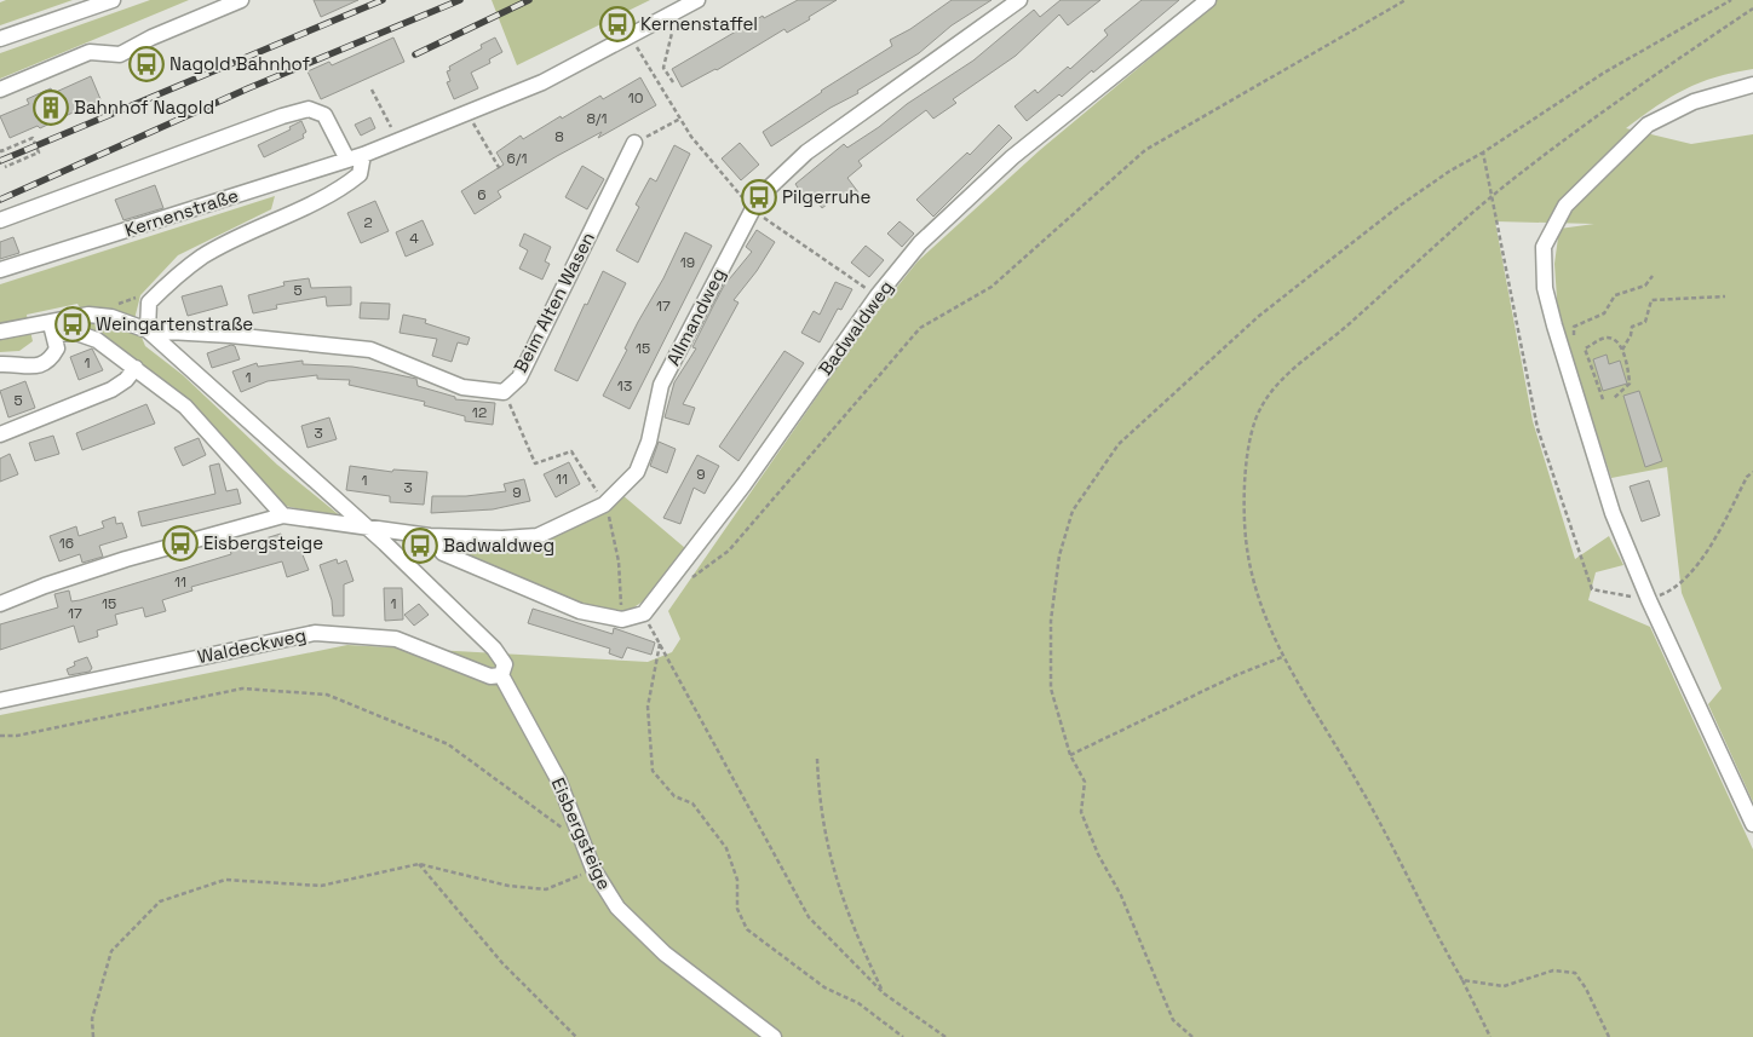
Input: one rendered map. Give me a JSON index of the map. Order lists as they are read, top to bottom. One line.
{"streets":{"street":["Kernenstraße","Beim Alten Wasen","Allmandweg","Badwaldweg","Waldeckweg","Eisbergsteige"]},"crossings":[["Beim Alten Wasen","Eisbergsteige"],["Allmandweg","Eisbergsteige"],["Waldeckweg","Eisbergsteige"]],"places":{"bus stop":["Kernenstaffel","Nagold Bahnhof","Pilgerruhe","Weingartenstraße","Eisbergsteige","Badwaldweg"],"building":["Bahnhof Nagold"]},"house_numbers":["10","8/1","8","6/1","6","2","4","19","5","17","15","1","1","13","5","12","3","9","11","1","3","9","16","11","15","1","17"]}
